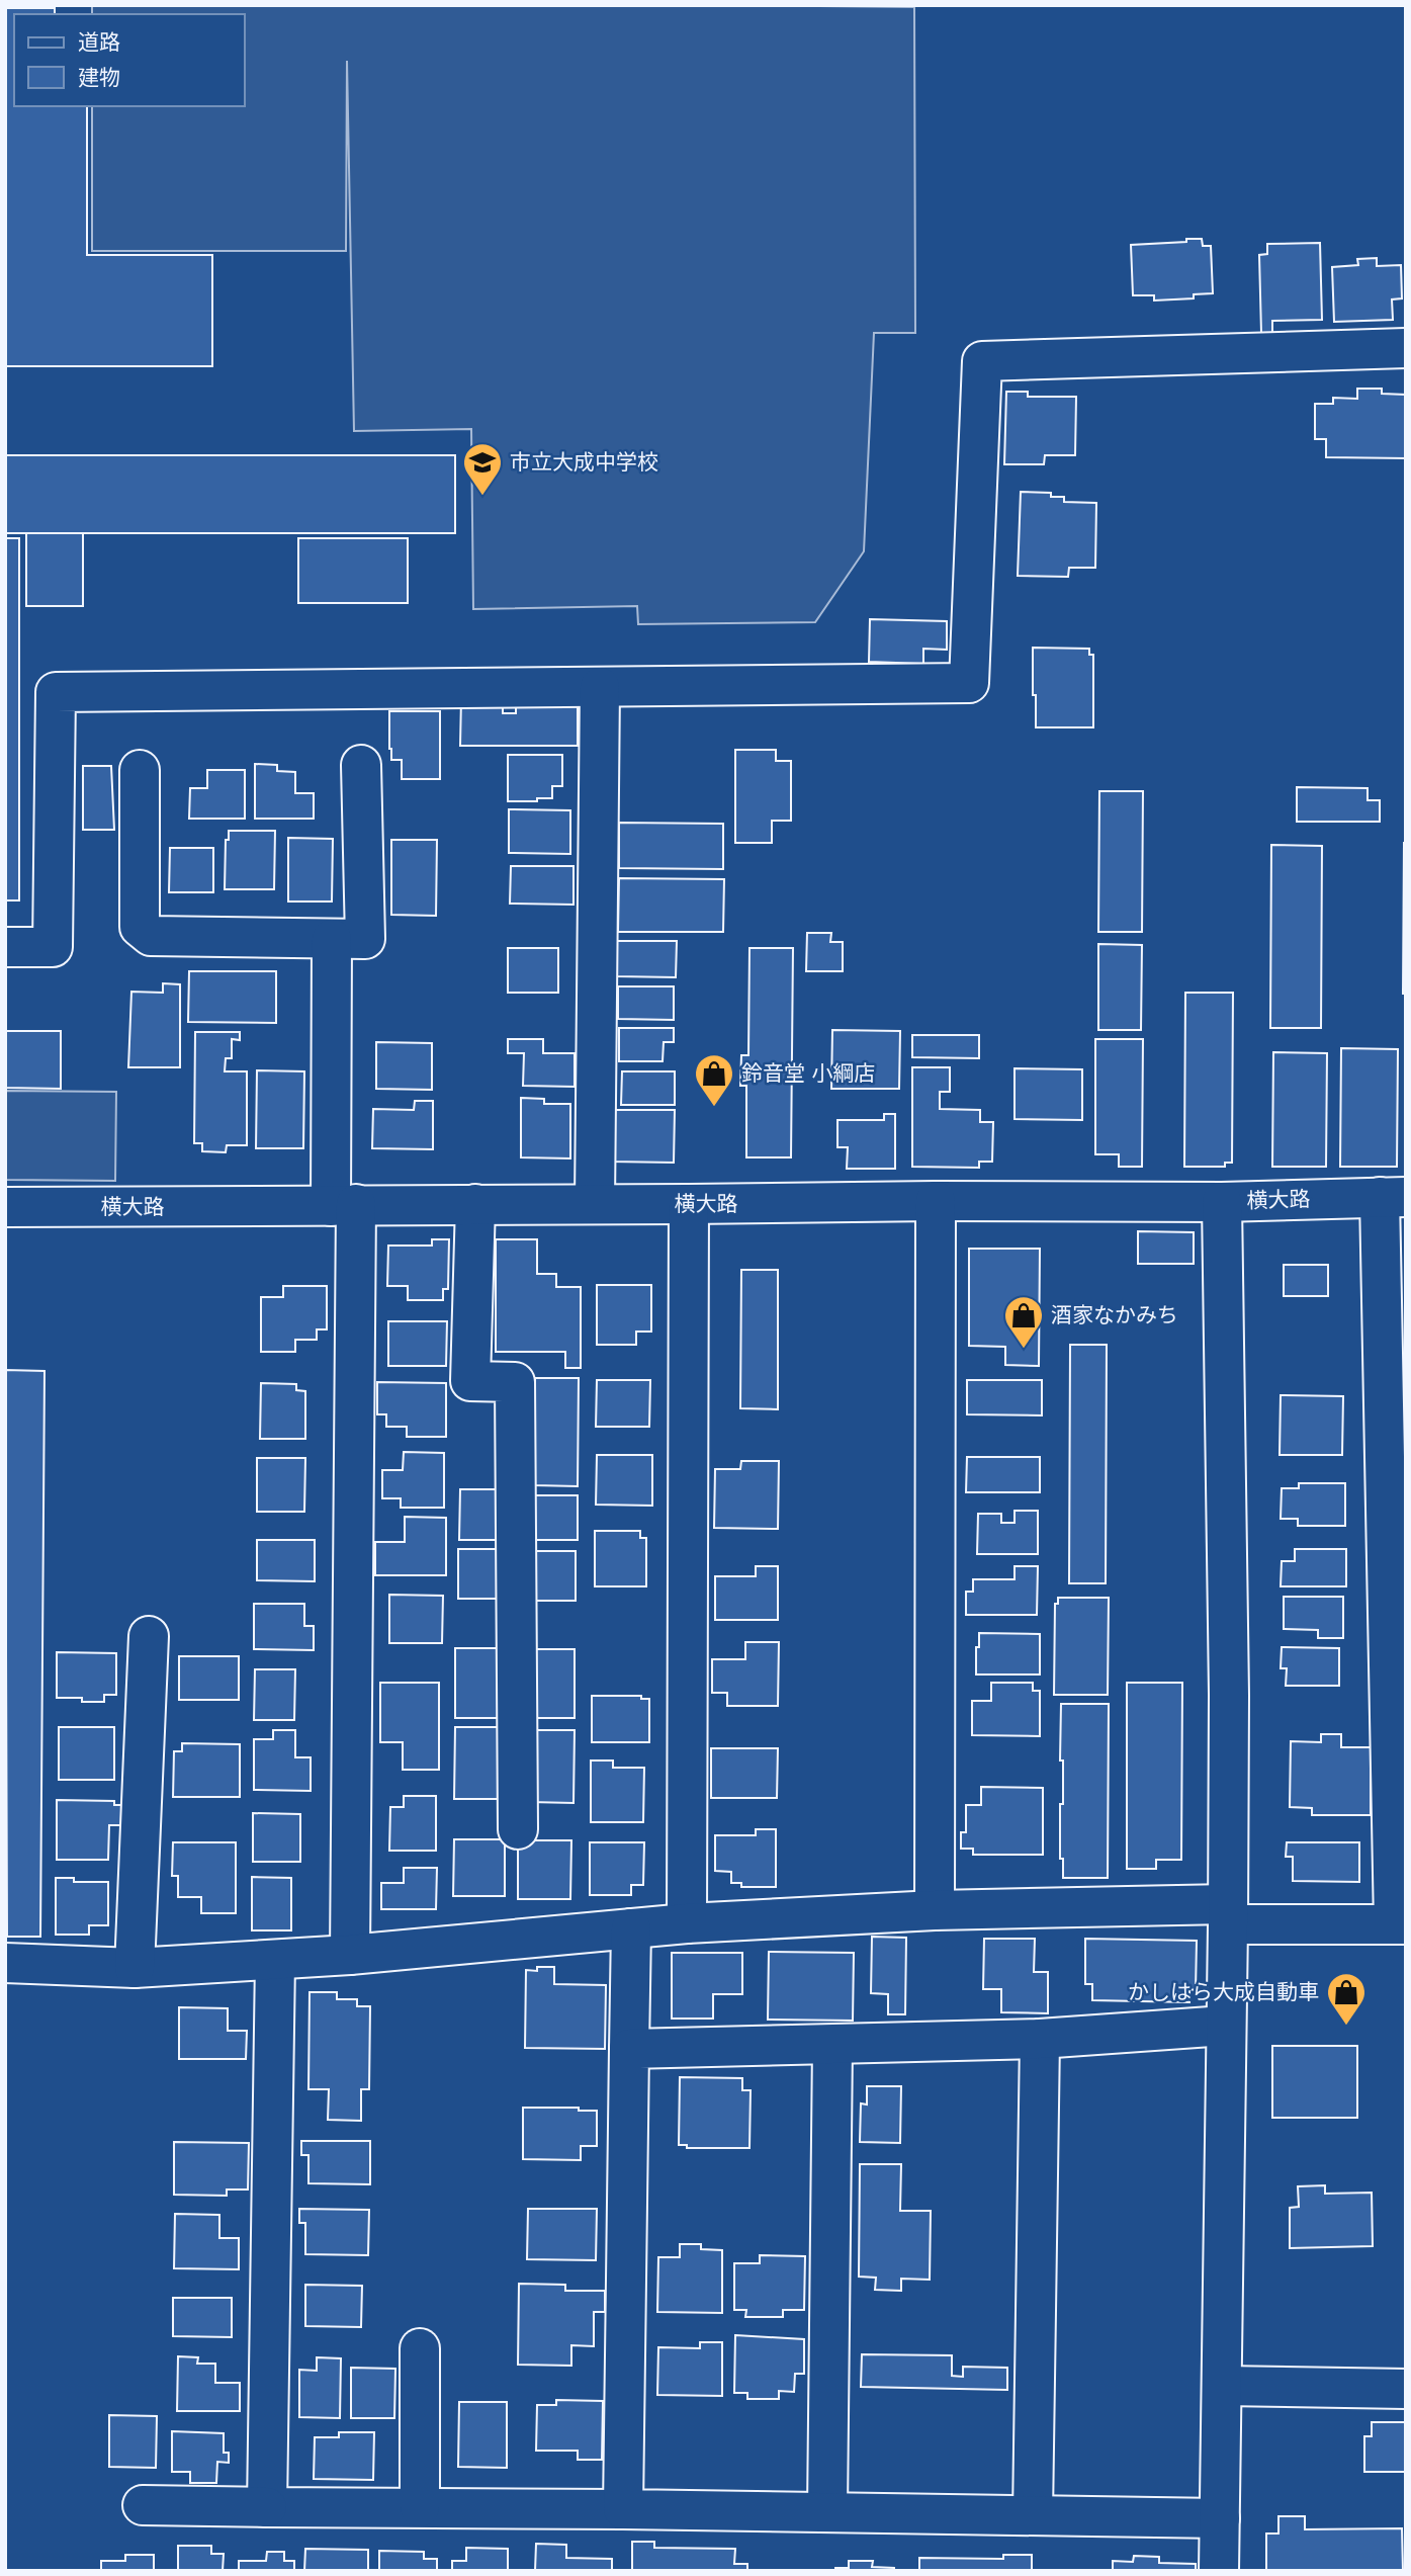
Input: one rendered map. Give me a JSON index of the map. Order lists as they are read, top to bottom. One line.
{"streets":{"street":["横大路"]},"places":{"school or university":["市立大成中学校"],"shop":["鈴音堂 小綱店","酒家なかみち","かしはら大成自動車"]},"legend":["道路","建物"]}
